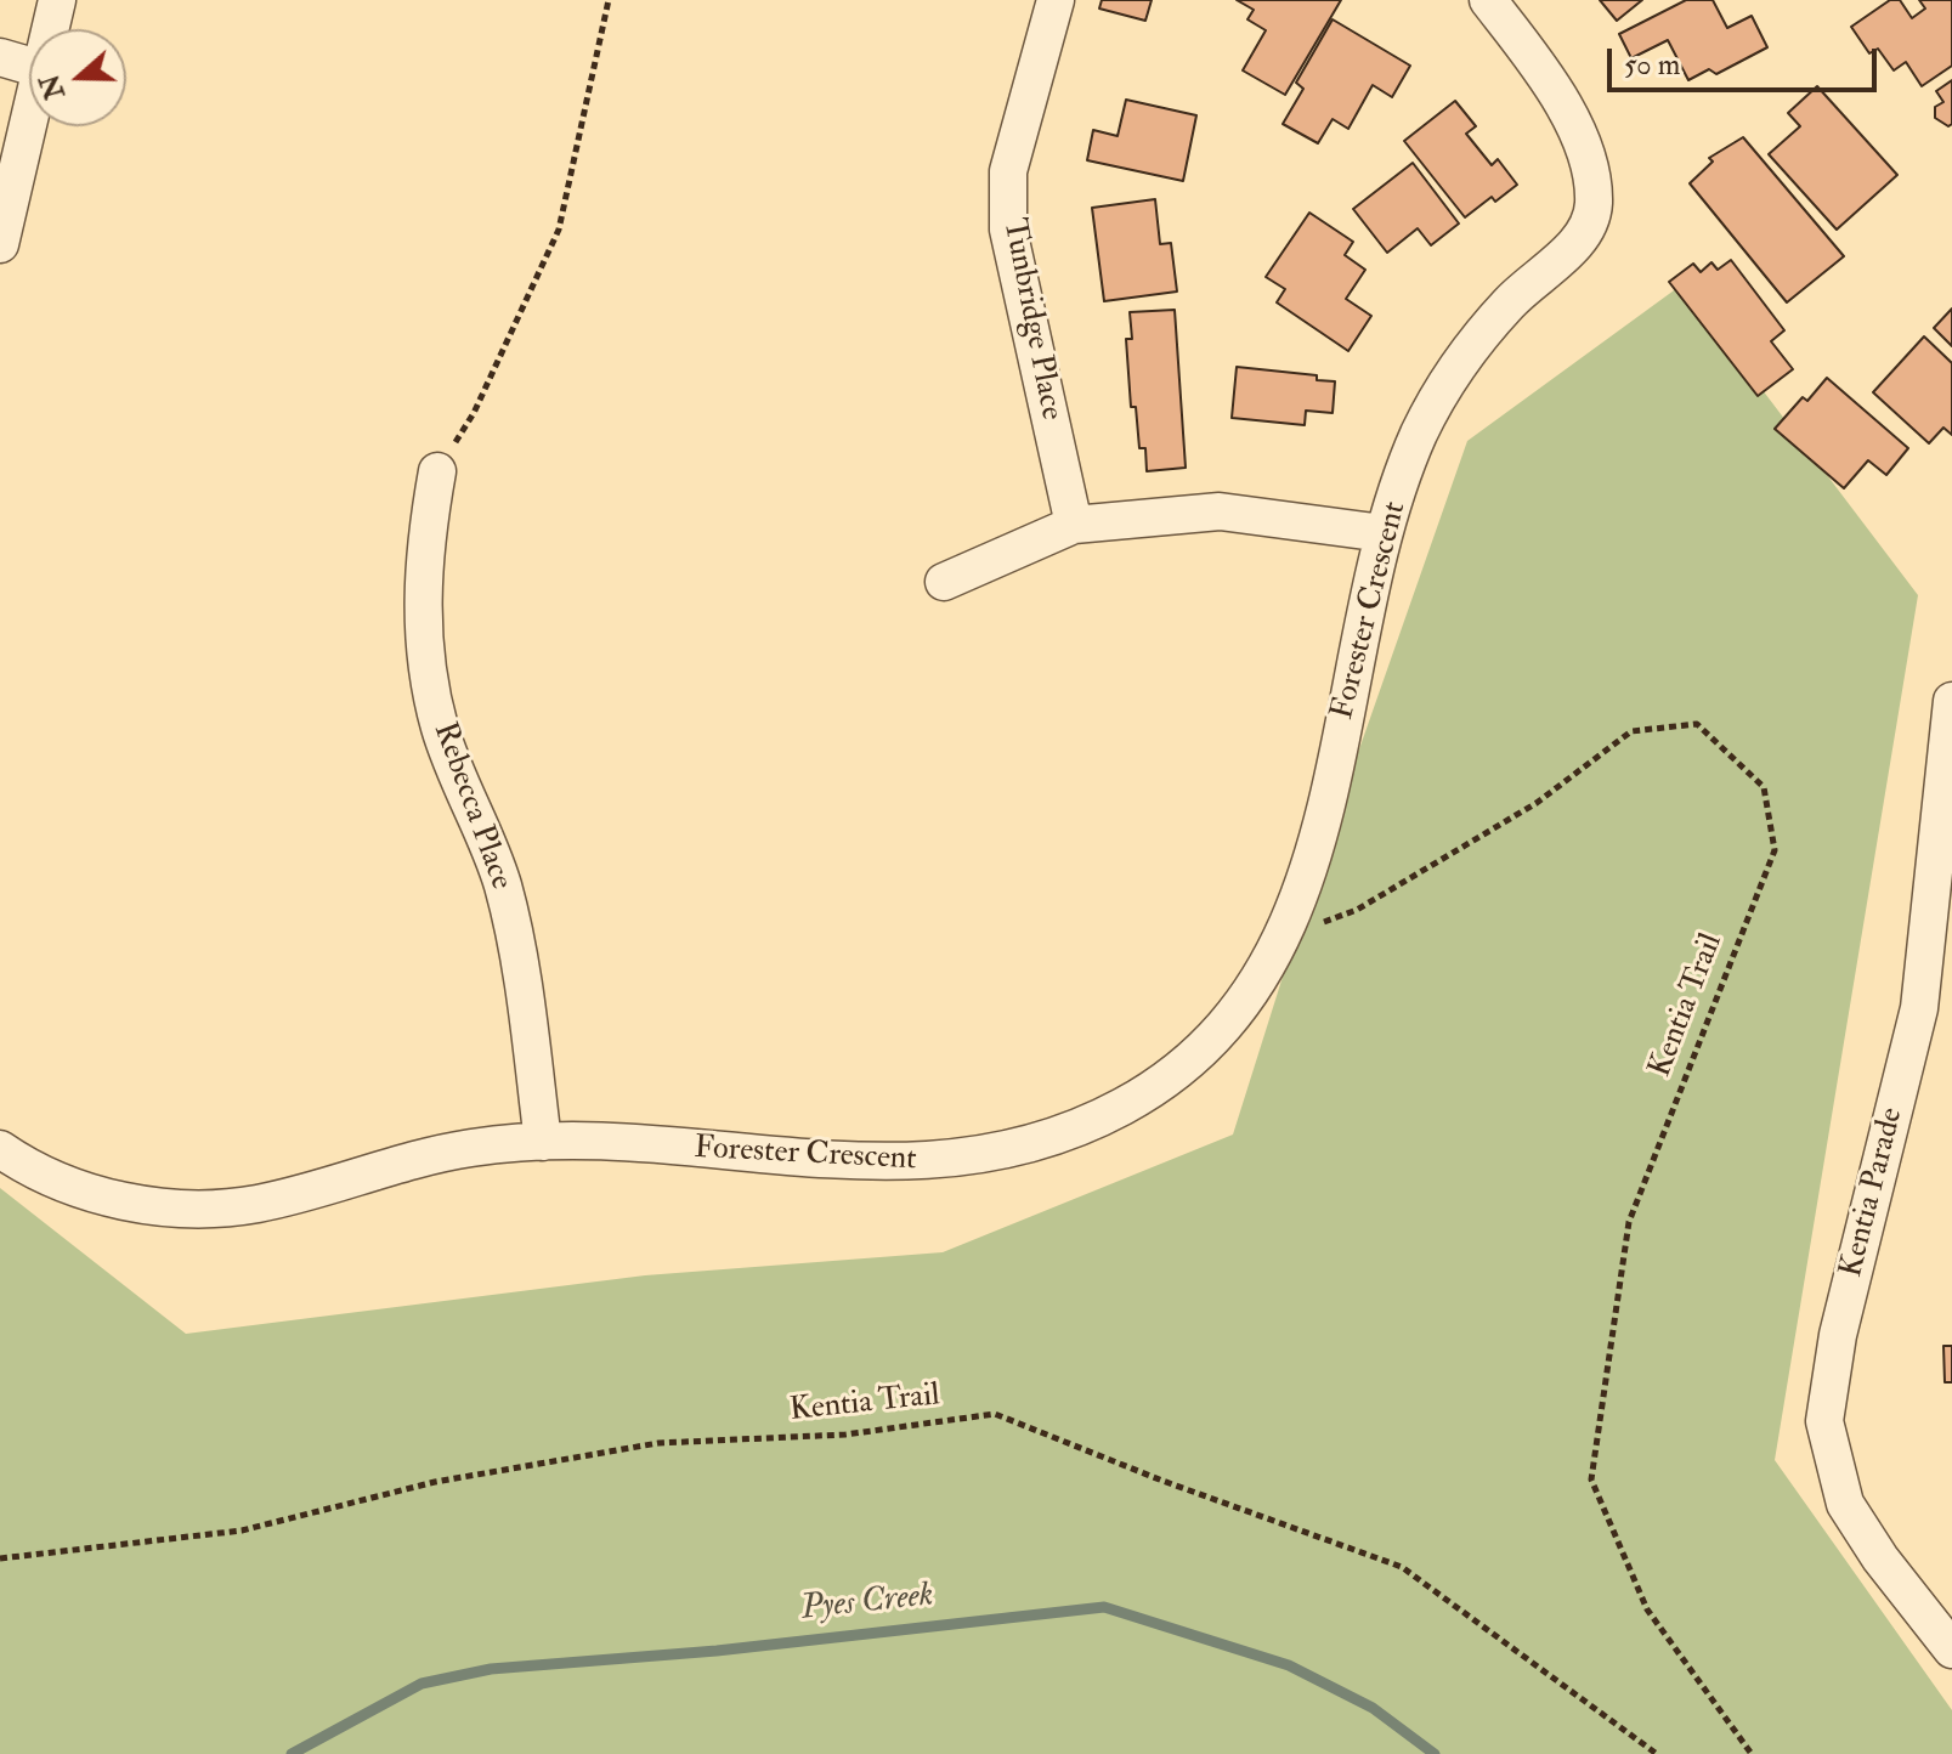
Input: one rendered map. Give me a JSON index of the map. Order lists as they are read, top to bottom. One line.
{"streets":{"street":["Tunbridge Place","Forester Crescent","Rebecca Place","Kentia Parade"],"path":["Kentia Trail"]},"crossings":[["Forester Crescent","Rebecca Place"],["Forester Crescent","Kentia Trail"]],"water":["Pyes Creek"],"scale_bar":"50 m","north":"left"}
